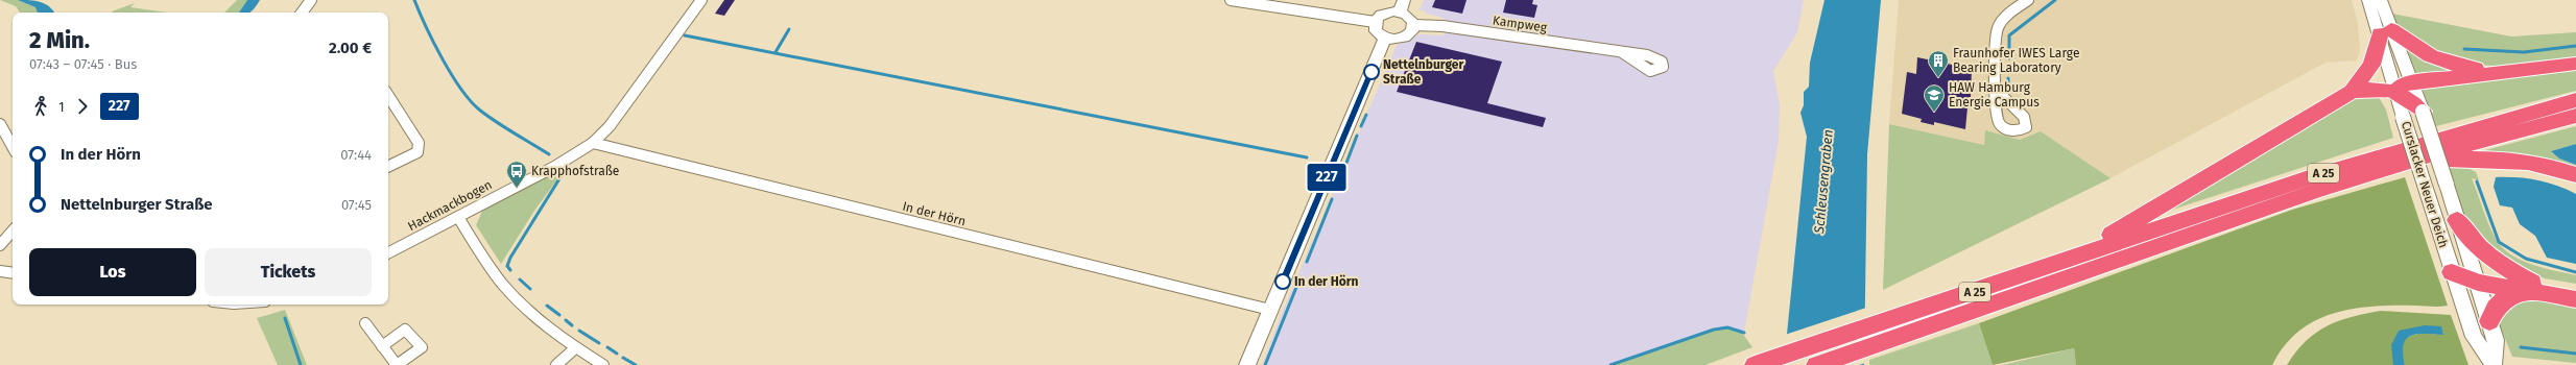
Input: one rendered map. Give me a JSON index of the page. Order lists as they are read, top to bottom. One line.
{"streets":{"highway":["A 25"],"street":["Kampweg","Curslacker Neuer Deich","Hackmackbogen","In der Hörn"]},"crossings":[["Hackmackbogen","In der Hörn"]],"water":["Schleusengraben"],"places":{"other":["Nettelnburger Straße","In der Hörn"],"building":["Fraunhofer IWES Large Bearing Laboratory"],"school or university":["HAW Hamburg Energie Campus"],"bus stop":["Krapphofstraße"]},"lines":["bus line 227"],"page":{"on_map":"227","heading":["2 Min.","07:43 – 07:45 · Bus","2.00 €"],"legs":["1","227"],"list":[{"name":"In der Hörn","value":"07:44"},{"name":"Nettelnburger Straße","value":"07:45"}],"buttons":["Los","Tickets"]}}
